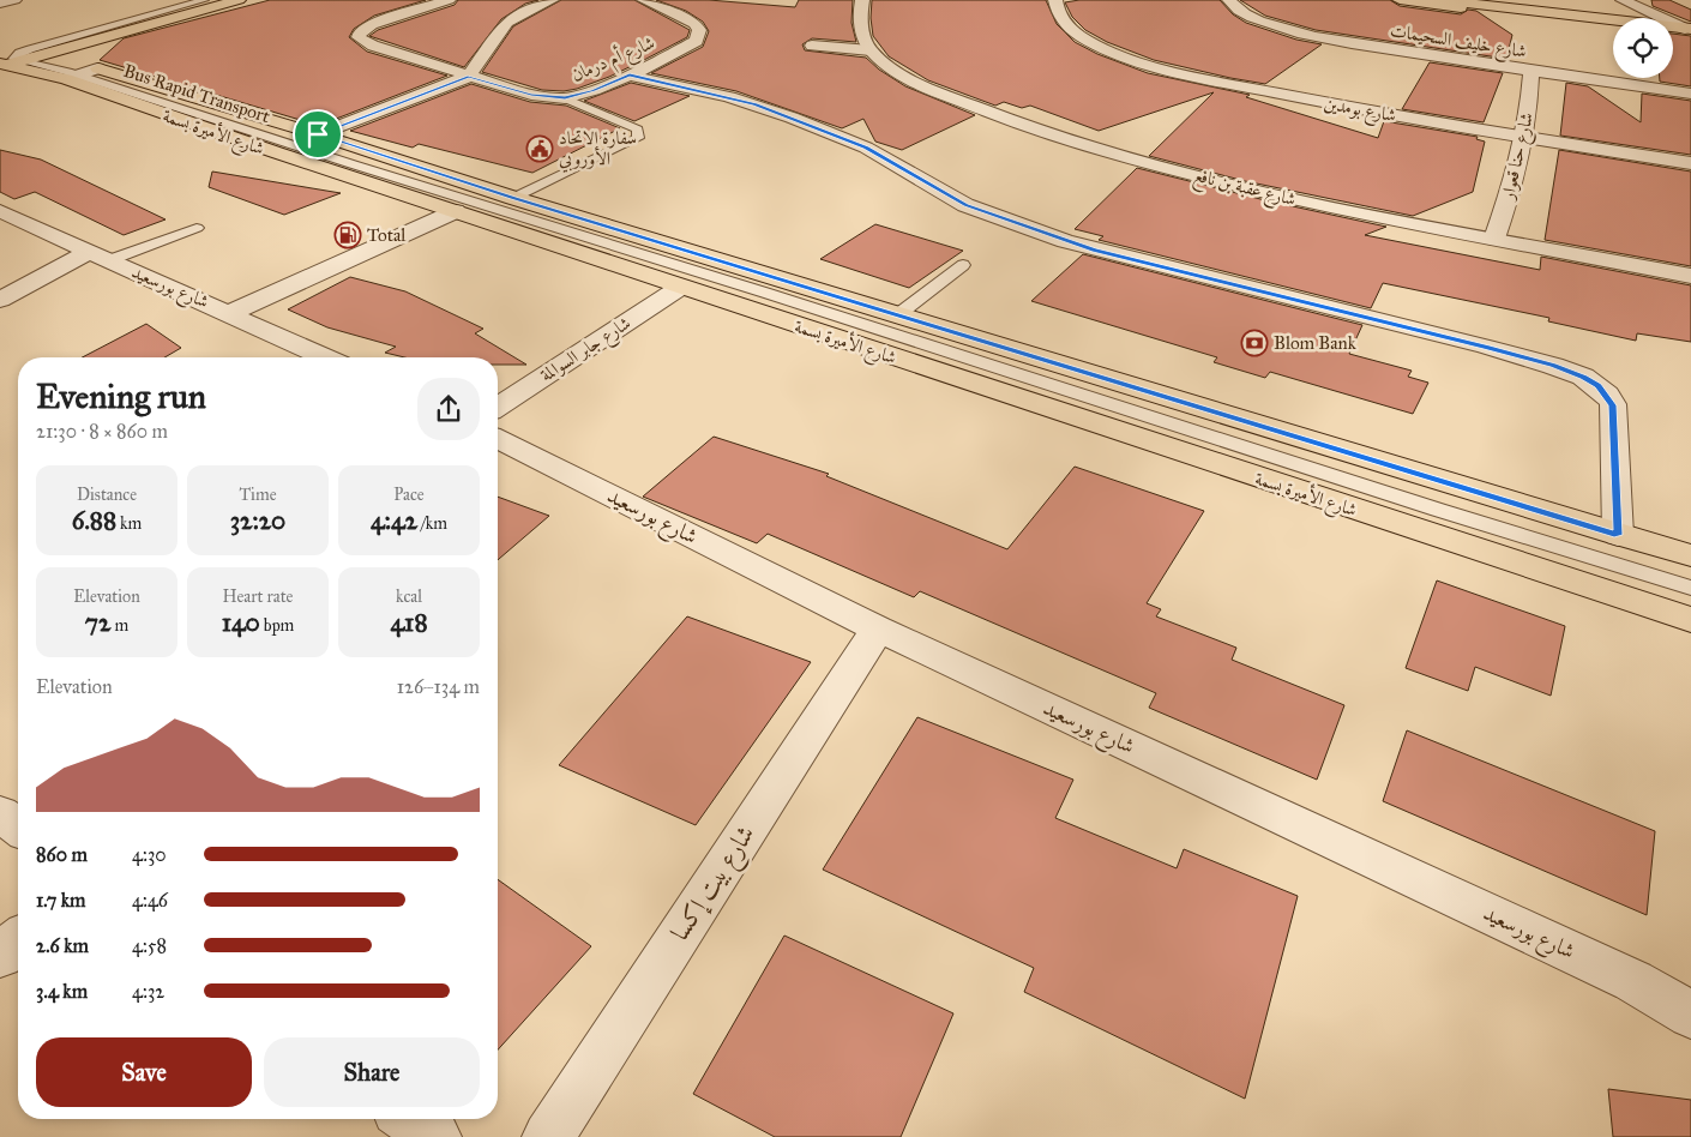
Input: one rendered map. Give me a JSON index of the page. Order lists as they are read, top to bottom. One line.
{"streets":{"main road":["شارع الأميرة بسمة"],"street":["شارع خليف السحيمات","شارع أم درمان","شارع بومدين","شارع حنا قعوار","شارع عقبة بن نافع","شارع بورسعيد","شارع جابر السوالمة","شارع بيت إكسا"],"lane":["Bus Rapid Transport"]},"crossings":[["شارع خليف السحيمات","شارع حنا قعوار"],["Bus Rapid Transport","شارع الأميرة بسمة"],["شارع بومدين","شارع حنا قعوار"],["شارع الأميرة بسمة","شارع جابر السوالمة"],["شارع حنا قعوار","شارع عقبة بن نافع"],["شارع بورسعيد","شارع بيت إكسا"]],"places":{"public building":["سفارة الاتحاد الأوروبي"],"fuel station":["Total"],"bank":["Blom Bank"]},"page":{"heading":["Evening run","21:30 · 8 × 860 m"],"stats":[["Distance","6.88 km"],["Time","32:20"],["Pace","4:42 /km"],["Elevation","72 m"],["Heart rate","140 bpm"],["kcal","418"]],"chart":["Elevation","126–134 m"],"list":[{"name":"860 m","note":"4:30"},{"name":"1.7 km","note":"4:46"},{"name":"2.6 km","note":"4:58"},{"name":"3.4 km","note":"4:32"}],"buttons":["Save","Share"]}}
